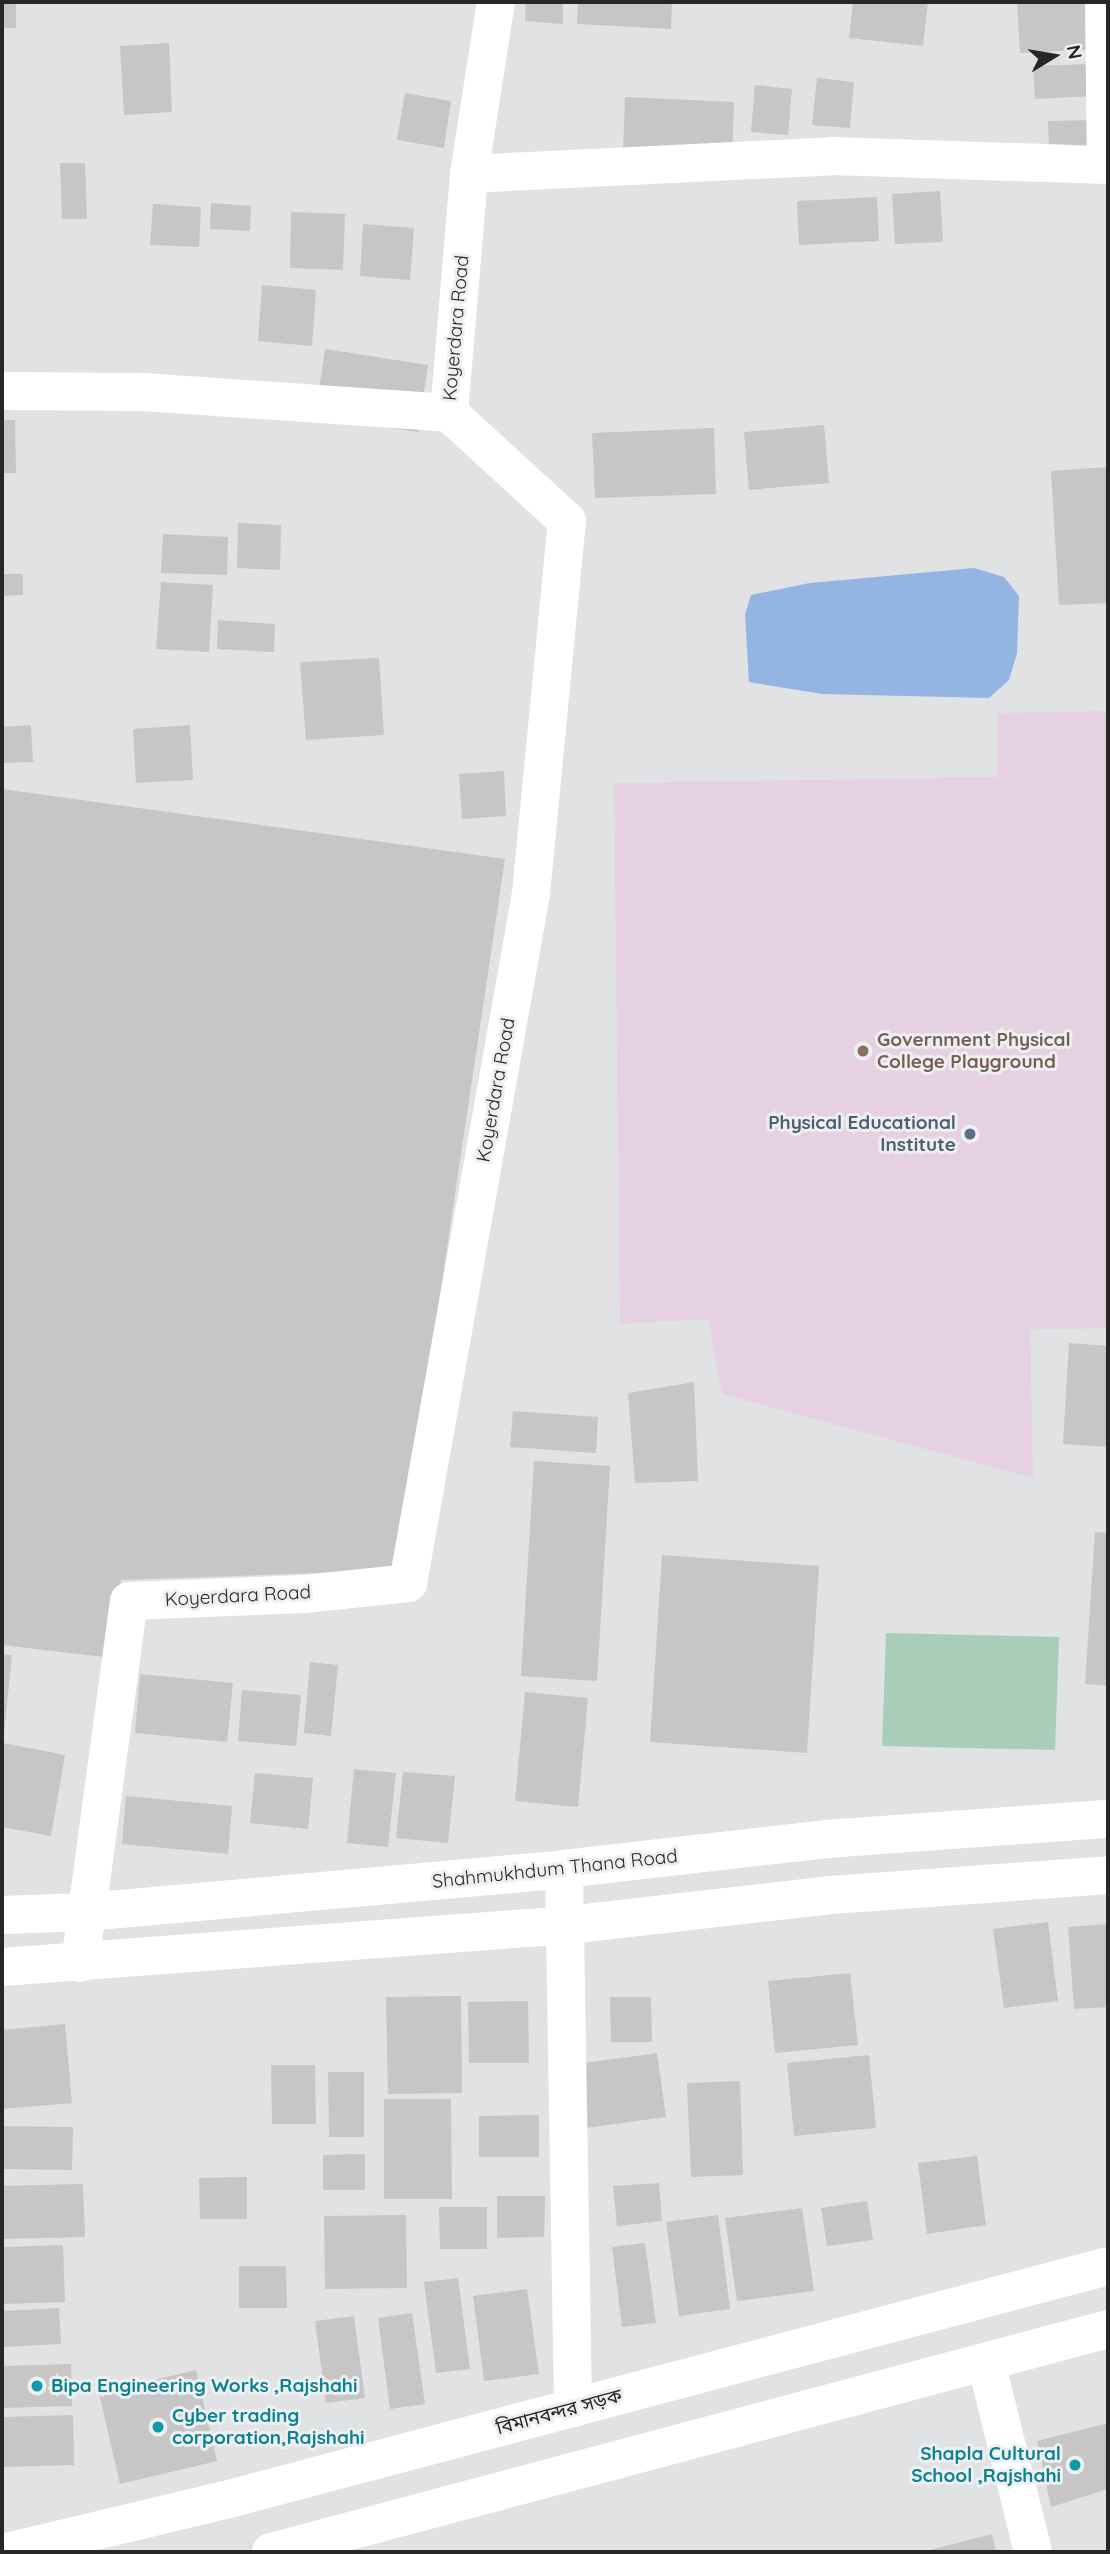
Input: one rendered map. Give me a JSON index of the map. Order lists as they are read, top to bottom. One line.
{"streets":{"street":["Koyerdara Road","Shahmukhdum Thana Road","বিমানবন্দর সড়ক"]},"crossings":[["Koyerdara Road","Shahmukhdum Thana Road"]],"places":["Government Physical College Playground","Physical Educational Institute","Bipa Engineering Works ,Rajshahi","Cyber trading corporation,Rajshahi","Shapla Cultural School ,Rajshahi"],"north":"right"}
